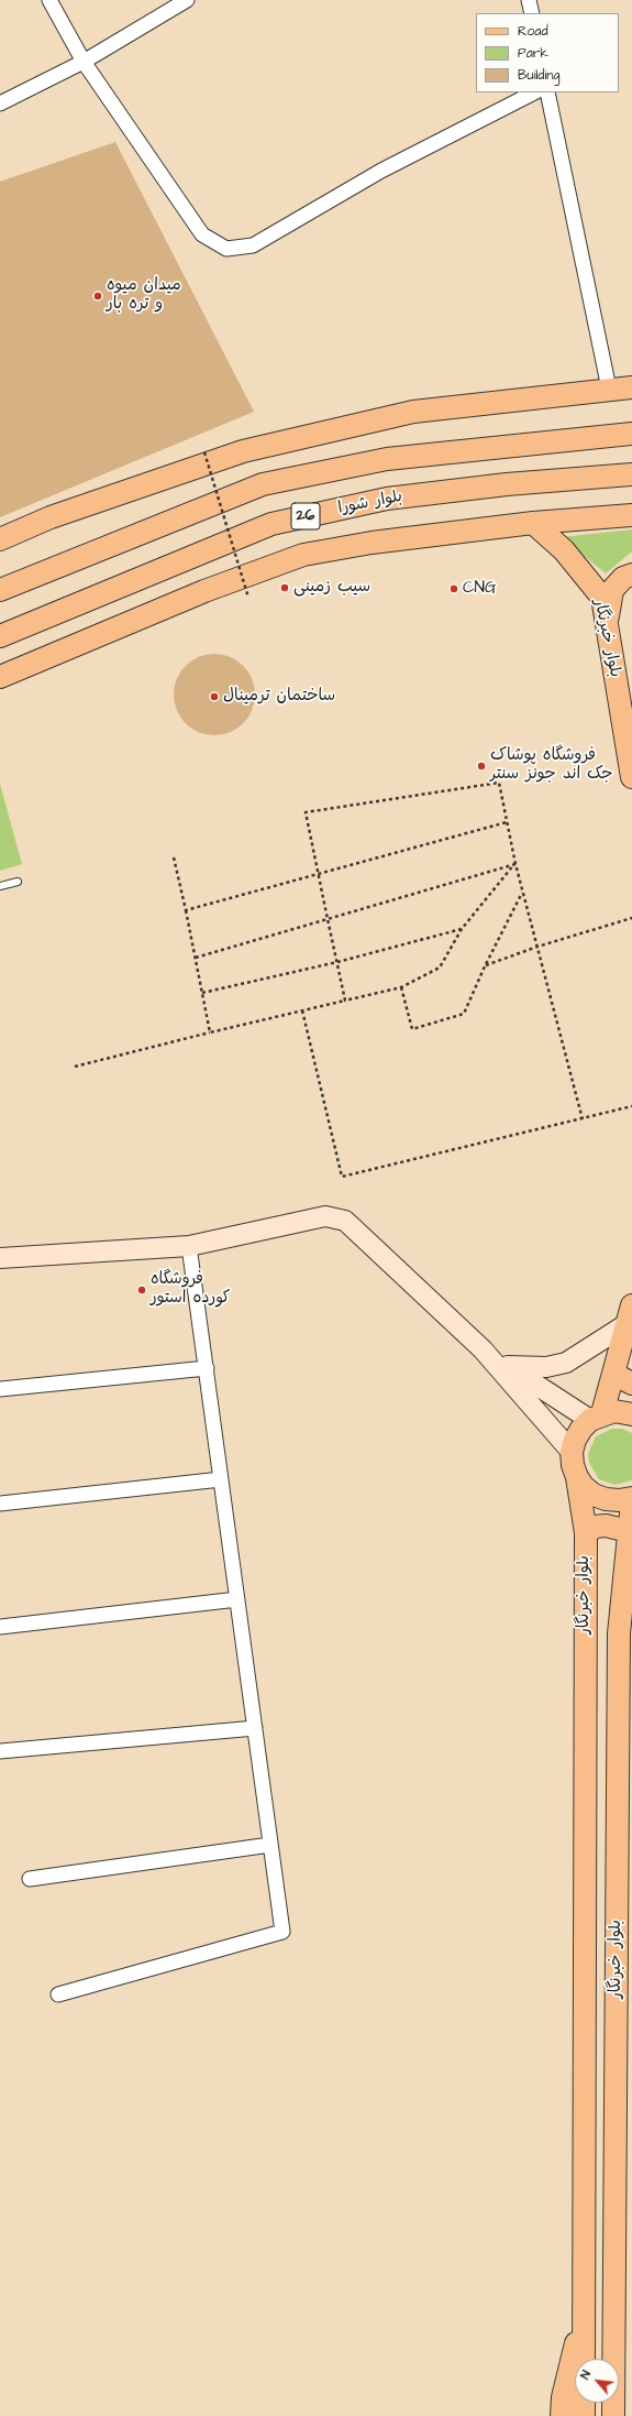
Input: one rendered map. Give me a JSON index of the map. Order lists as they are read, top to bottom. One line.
{"streets":{"main road":["بلوار شورا","26","بلوار خبرنگار"]},"places":["میدان میوه و تره بار","سیب زمینی","CNG","ساختمان ترمینال","فروشگاه پوشاک جک اند جونز سنتر","فروشگاه کورده استور"],"legend":["Road","Park","Building"],"north":"top left"}
